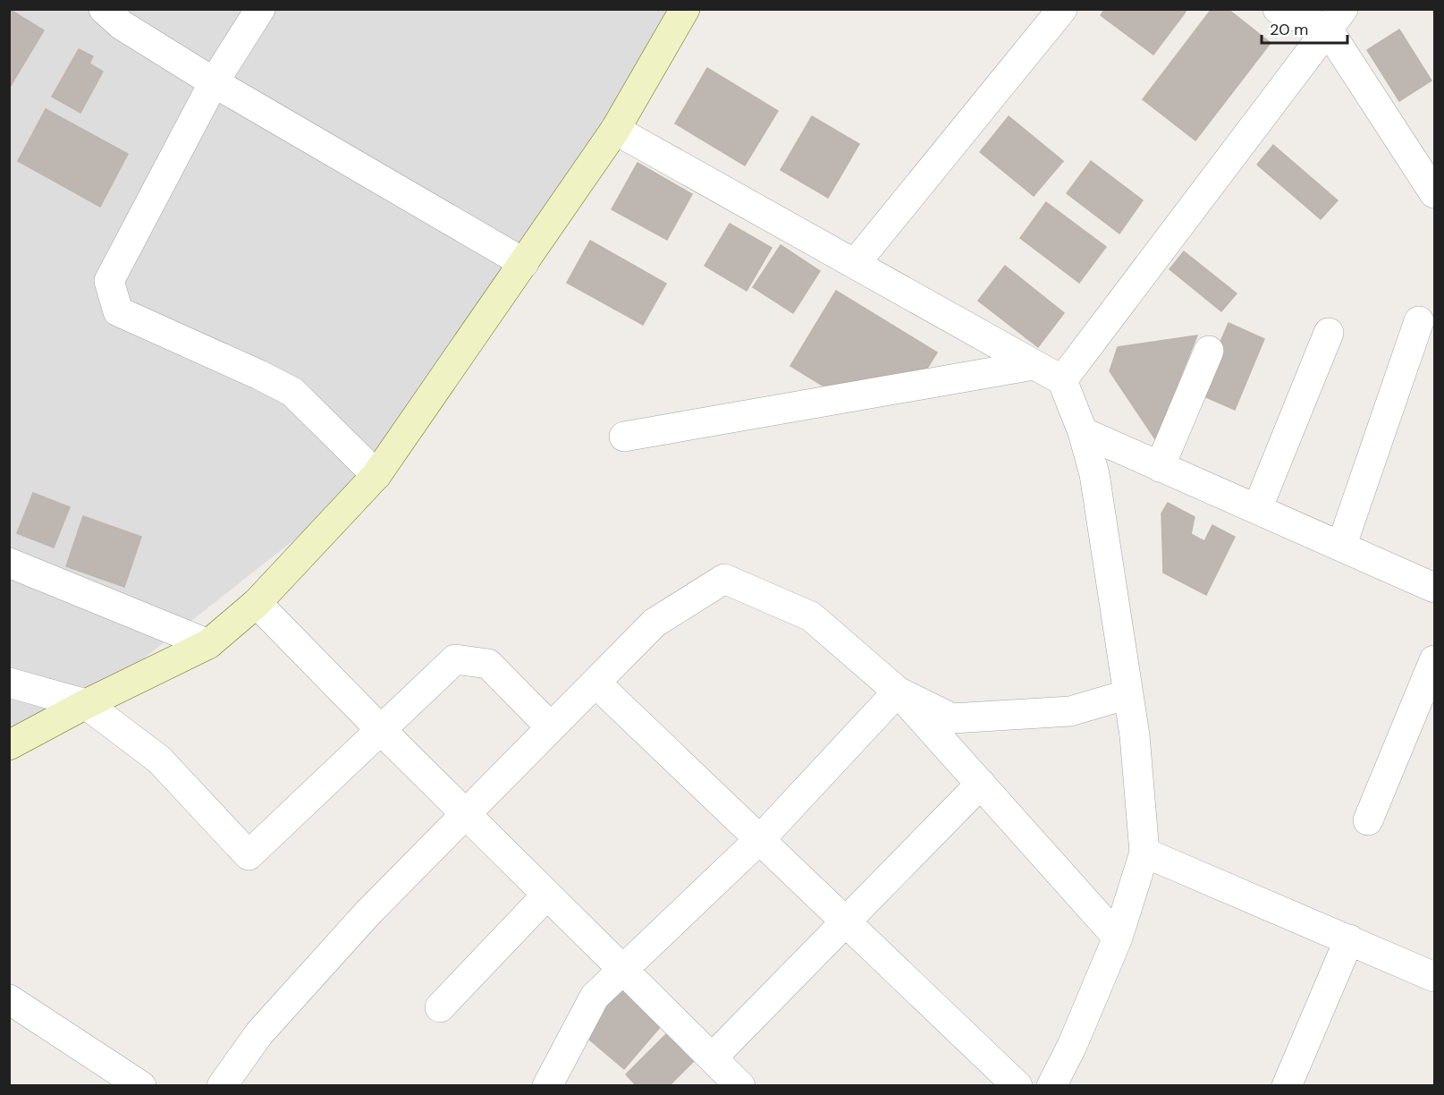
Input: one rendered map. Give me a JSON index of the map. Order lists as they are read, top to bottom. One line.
{"scale_bar":"20 m"}
